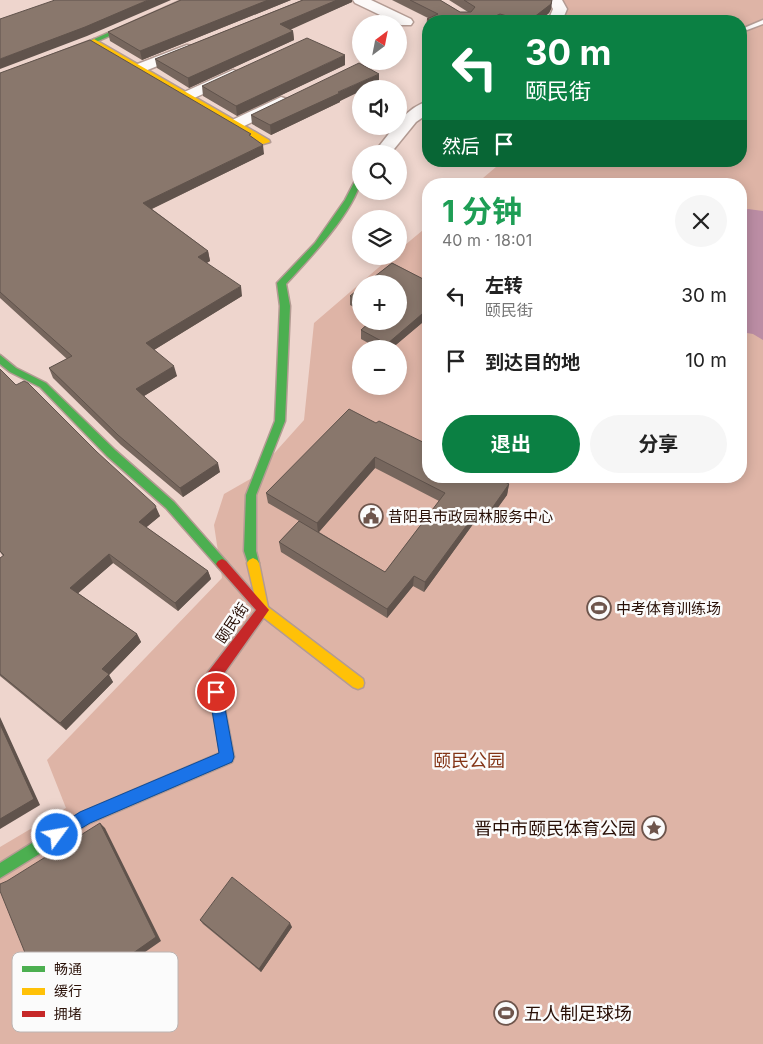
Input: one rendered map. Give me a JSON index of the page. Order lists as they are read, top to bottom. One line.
{"streets":{"street":["颐民街"]},"parks":["颐民公园"],"places":{"public building":["昔阳县市政园林服务中心"],"sports":["中考体育训练场","五人制足球场"],"place":["晋中市颐民体育公园"]},"legend":["畅通","缓行","拥堵"],"north":"top right","page":{"map_buttons":["+","−"],"turn":["30 m","颐民街"],"then":"然后","heading":["1 分钟","40 m · 18:01"],"list":[{"name":"左转","note":"颐民街","value":"30 m"},{"name":"到达目的地","value":"10 m"}],"buttons":["退出","分享"]}}
